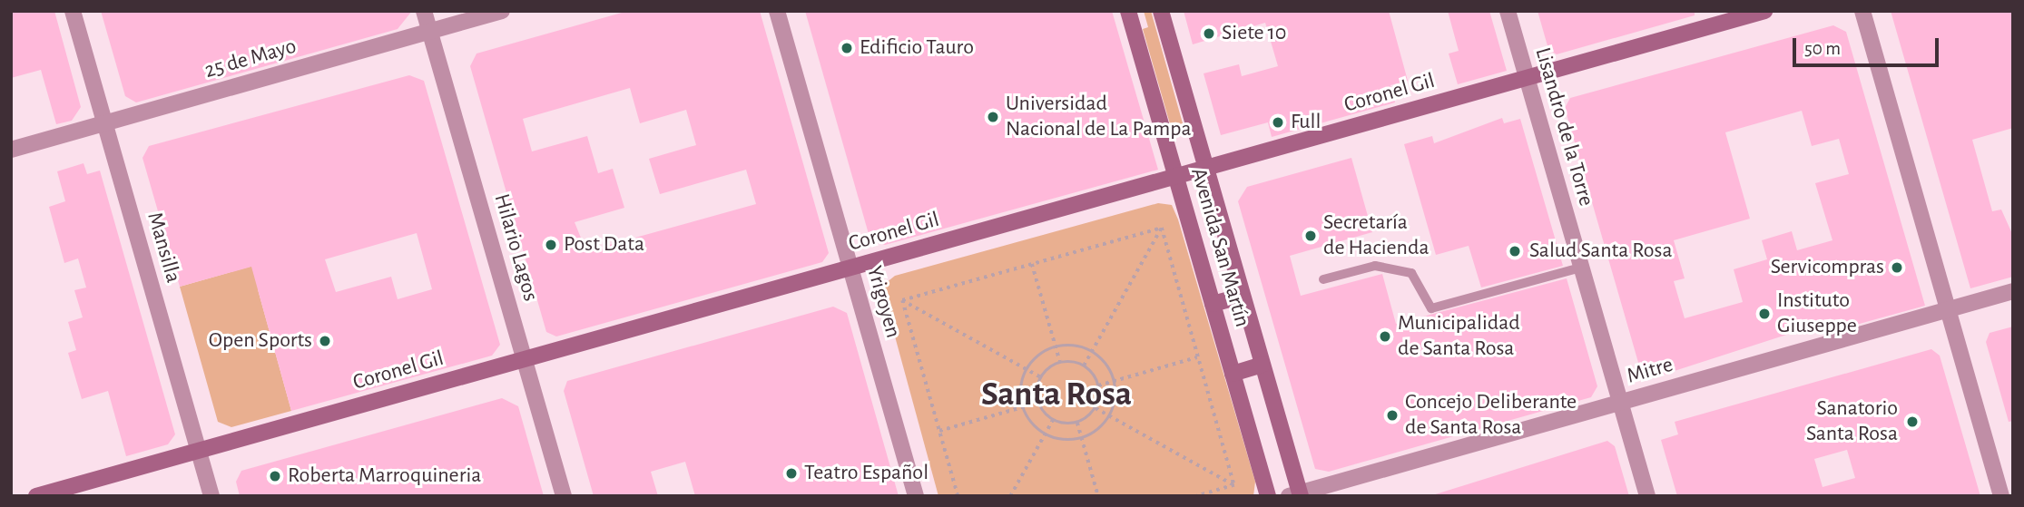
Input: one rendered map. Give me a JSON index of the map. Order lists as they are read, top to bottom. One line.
{"streets":{"street":["25 de Mayo","Coronel Gil","Lisandro de la Torre","Mansilla","Hilario Lagos","Avenida San Martín","Yrigoyen","Mitre"]},"crossings":[["25 de Mayo","Mansilla"],["25 de Mayo","Hilario Lagos"],["Coronel Gil","Lisandro de la Torre"],["Coronel Gil","Mansilla"],["Coronel Gil","Hilario Lagos"],["Coronel Gil","Avenida San Martín"],["Coronel Gil","Yrigoyen"],["Lisandro de la Torre","Mitre"],["Avenida San Martín","Mitre"]],"districts":["Santa Rosa"],"places":["Siete 10","Edificio Tauro","Universidad Nacional de La Pampa","Full","Secretaría de Hacienda","Post Data","Salud Santa Rosa","Servicompras","Instituto Giuseppe","Municipalidad de Santa Rosa","Open Sports","Concejo Deliberante de Santa Rosa","Sanatorio Santa Rosa","Teatro Español","Roberta Marroquineria"],"scale_bar":"50 m"}
